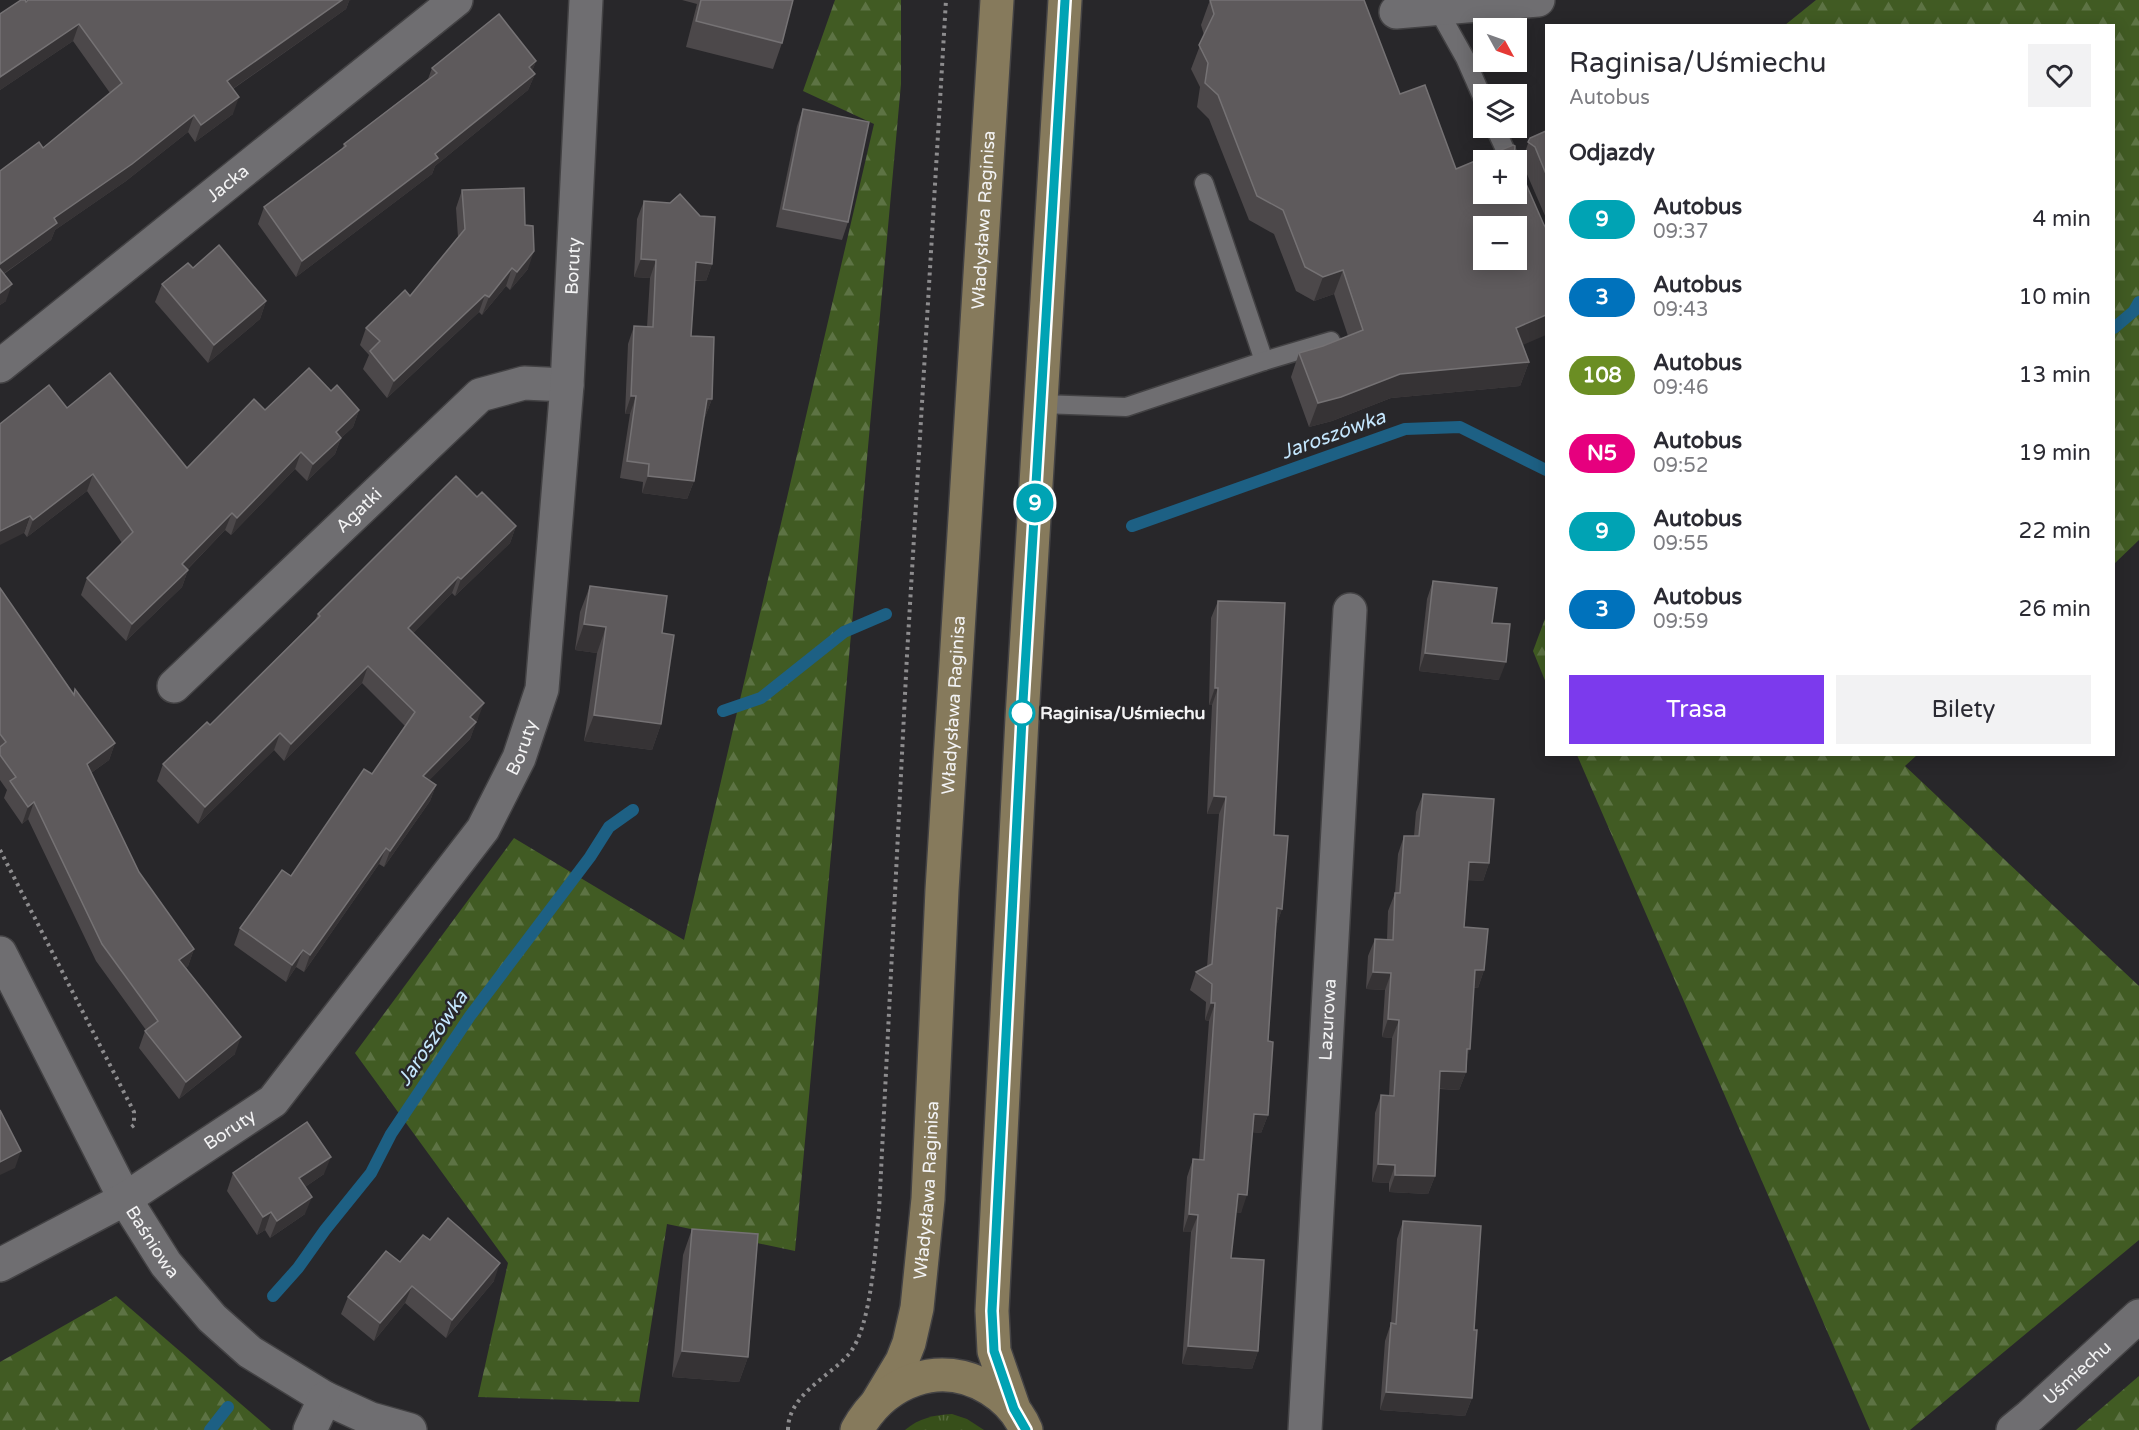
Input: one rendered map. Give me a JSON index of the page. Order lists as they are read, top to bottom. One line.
{"streets":{"main road":["Władysława Raginisa"],"street":["Jacka","Boruty","Agatki","Lazurowa","Baśniowa","Uśmiechu"]},"crossings":[["Boruty","Agatki"],["Boruty","Baśniowa"]],"water":["Jaroszówka"],"places":["Raginisa/Uśmiechu"],"lines":["bus line 9"],"north":"bottom right","page":{"on_map":"9","map_buttons":["+","−"],"heading":[["Raginisa/Uśmiechu","Autobus"],"Odjazdy"],"list":[{"mark":"9","name":"Autobus","note":"09:37","value":"4 min"},{"mark":"3","name":"Autobus","note":"09:43","value":"10 min"},{"mark":"108","name":"Autobus","note":"09:46","value":"13 min"},{"mark":"N5","name":"Autobus","note":"09:52","value":"19 min"},{"mark":"9","name":"Autobus","note":"09:55","value":"22 min"},{"mark":"3","name":"Autobus","note":"09:59","value":"26 min"}],"buttons":["Trasa","Bilety"]}}
